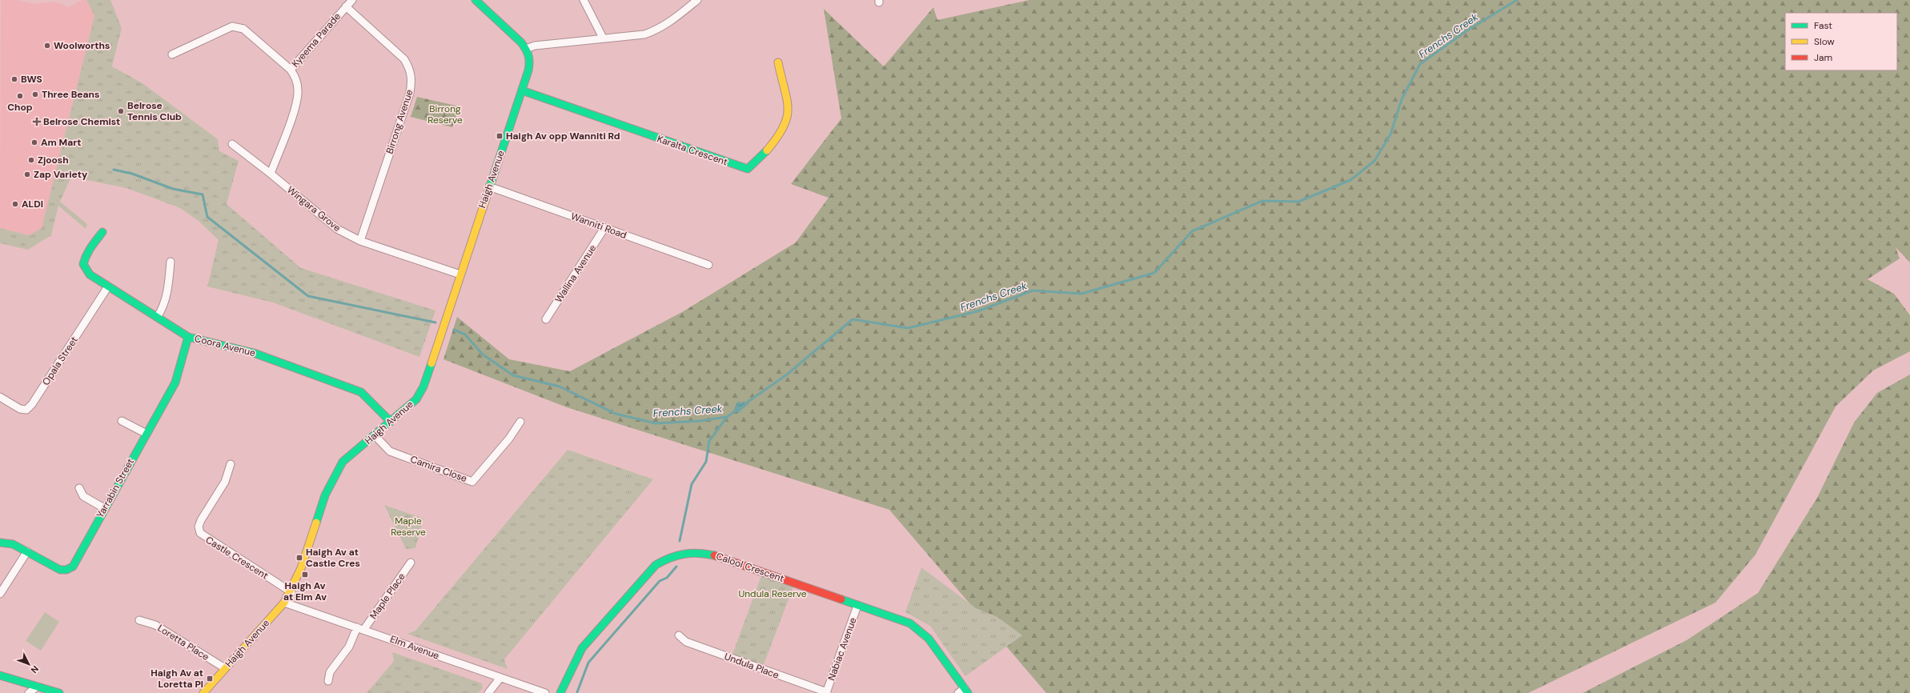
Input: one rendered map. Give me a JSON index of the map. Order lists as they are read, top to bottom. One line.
{"streets":{"street":["Kyeema Parade","Birrong Avenue","Karalta Crescent","Haigh Avenue","Wingara Grove","Wanniti Road","Wallina Avenue","Coora Avenue","Opala Street","Camira Close","Yarrabin Street","Castle Crescent","Calool Crescent","Maple Place","Loretta Place","Elm Avenue","Nabiac Avenue","Undula Place"]},"crossings":[["Kyeema Parade","Birrong Avenue"],["Kyeema Parade","Wingara Grove"],["Birrong Avenue","Wingara Grove"],["Karalta Crescent","Haigh Avenue"],["Haigh Avenue","Wingara Grove"],["Haigh Avenue","Wanniti Road"],["Haigh Avenue","Coora Avenue"],["Haigh Avenue","Camira Close"],["Haigh Avenue","Castle Crescent"],["Haigh Avenue","Loretta Place"],["Haigh Avenue","Elm Avenue"],["Wanniti Road","Wallina Avenue"],["Coora Avenue","Opala Street"],["Coora Avenue","Yarrabin Street"],["Calool Crescent","Nabiac Avenue"],["Maple Place","Elm Avenue"],["Nabiac Avenue","Undula Place"]],"water":["Frenchs Creek"],"parks":["Birrong Reserve","Maple Reserve","Undula Reserve"],"places":{"other":["Woolworths","BWS","Three Beans","Chop","Belrose Tennis Club","Am Mart","Zjoosh","Zap Variety","ALDI"],"health":["Belrose Chemist"],"transit":["Haigh Av opp Wanniti Rd","Haigh Av at Castle Cres","Haigh Av at Elm Av","Haigh Av at Loretta Pl"]},"legend":["Fast","Slow","Jam"],"north":"bottom right"}
